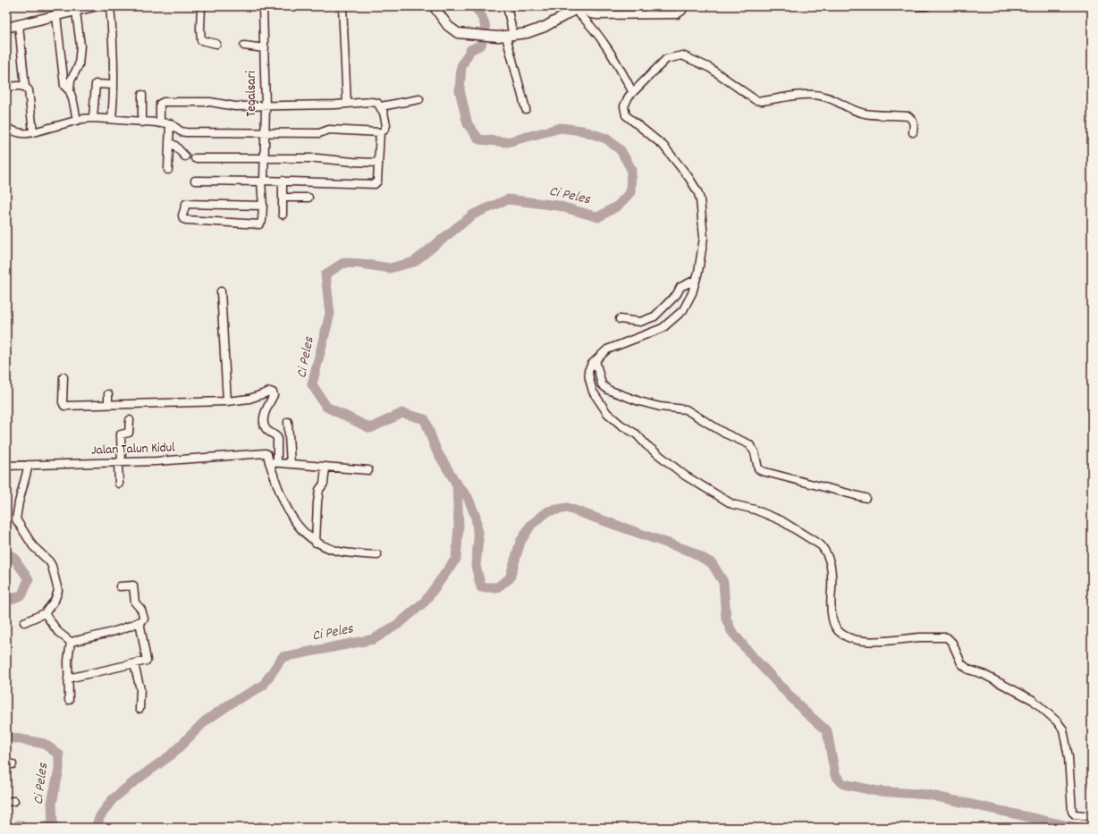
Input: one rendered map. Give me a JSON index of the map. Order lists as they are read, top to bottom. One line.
{"streets":{"street":["Tegalsari","Jalan Talun Kidul"]},"water":["Ci Peles"]}
